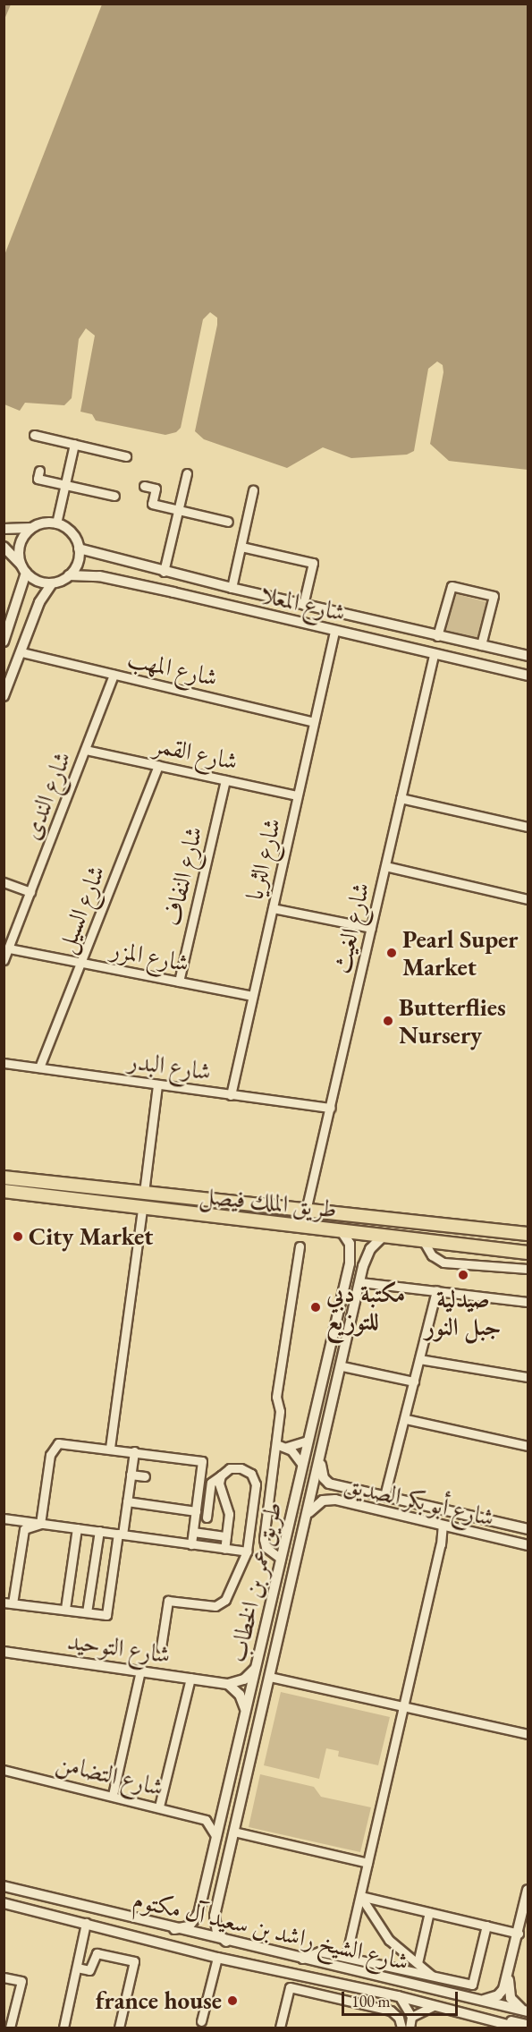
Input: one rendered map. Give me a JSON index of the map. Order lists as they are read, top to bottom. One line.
{"streets":{"main road":["طريق الملك فيصل"],"street":["شارع المعلا","شارع المهب","شارع القمر","شارع الندى","شارع الثريا","شارع النفاف","شارع السيل","شارع الغيث","شارع المزر","شارع البدر","شارع أبو بكر الصديق","طريق عمر بن الخطاب","شارع التوحيد","شارع التضامن","شارع الشيخ راشد بن سعيد آل مكتوم"]},"crossings":[["شارع المعلا","شارع الثريا"],["شارع المعلا","شارع الغيث"],["شارع المهب","شارع الندى"],["شارع المهب","شارع الثريا"],["شارع القمر","شارع الندى"],["شارع القمر","شارع الثريا"],["شارع القمر","شارع النفاف"],["شارع القمر","شارع السيل"],["شارع الندى","شارع المزر"],["شارع الثريا","شارع المزر"],["شارع الثريا","شارع البدر"],["شارع النفاف","شارع المزر"],["شارع السيل","شارع المزر"],["شارع السيل","شارع البدر"],["شارع الغيث","شارع البدر"],["شارع الغيث","طريق الملك فيصل"],["طريق الملك فيصل","طريق عمر بن الخطاب"],["شارع أبو بكر الصديق","طريق عمر بن الخطاب"],["طريق عمر بن الخطاب","شارع الشيخ راشد بن سعيد آل مكتوم"]],"places":["Pearl Super Market","Butterflies Nursery","City Market","صيدلية جبل النور","مكتبة دبي للتوزيع","france house"],"scale_bar":"100 m"}
